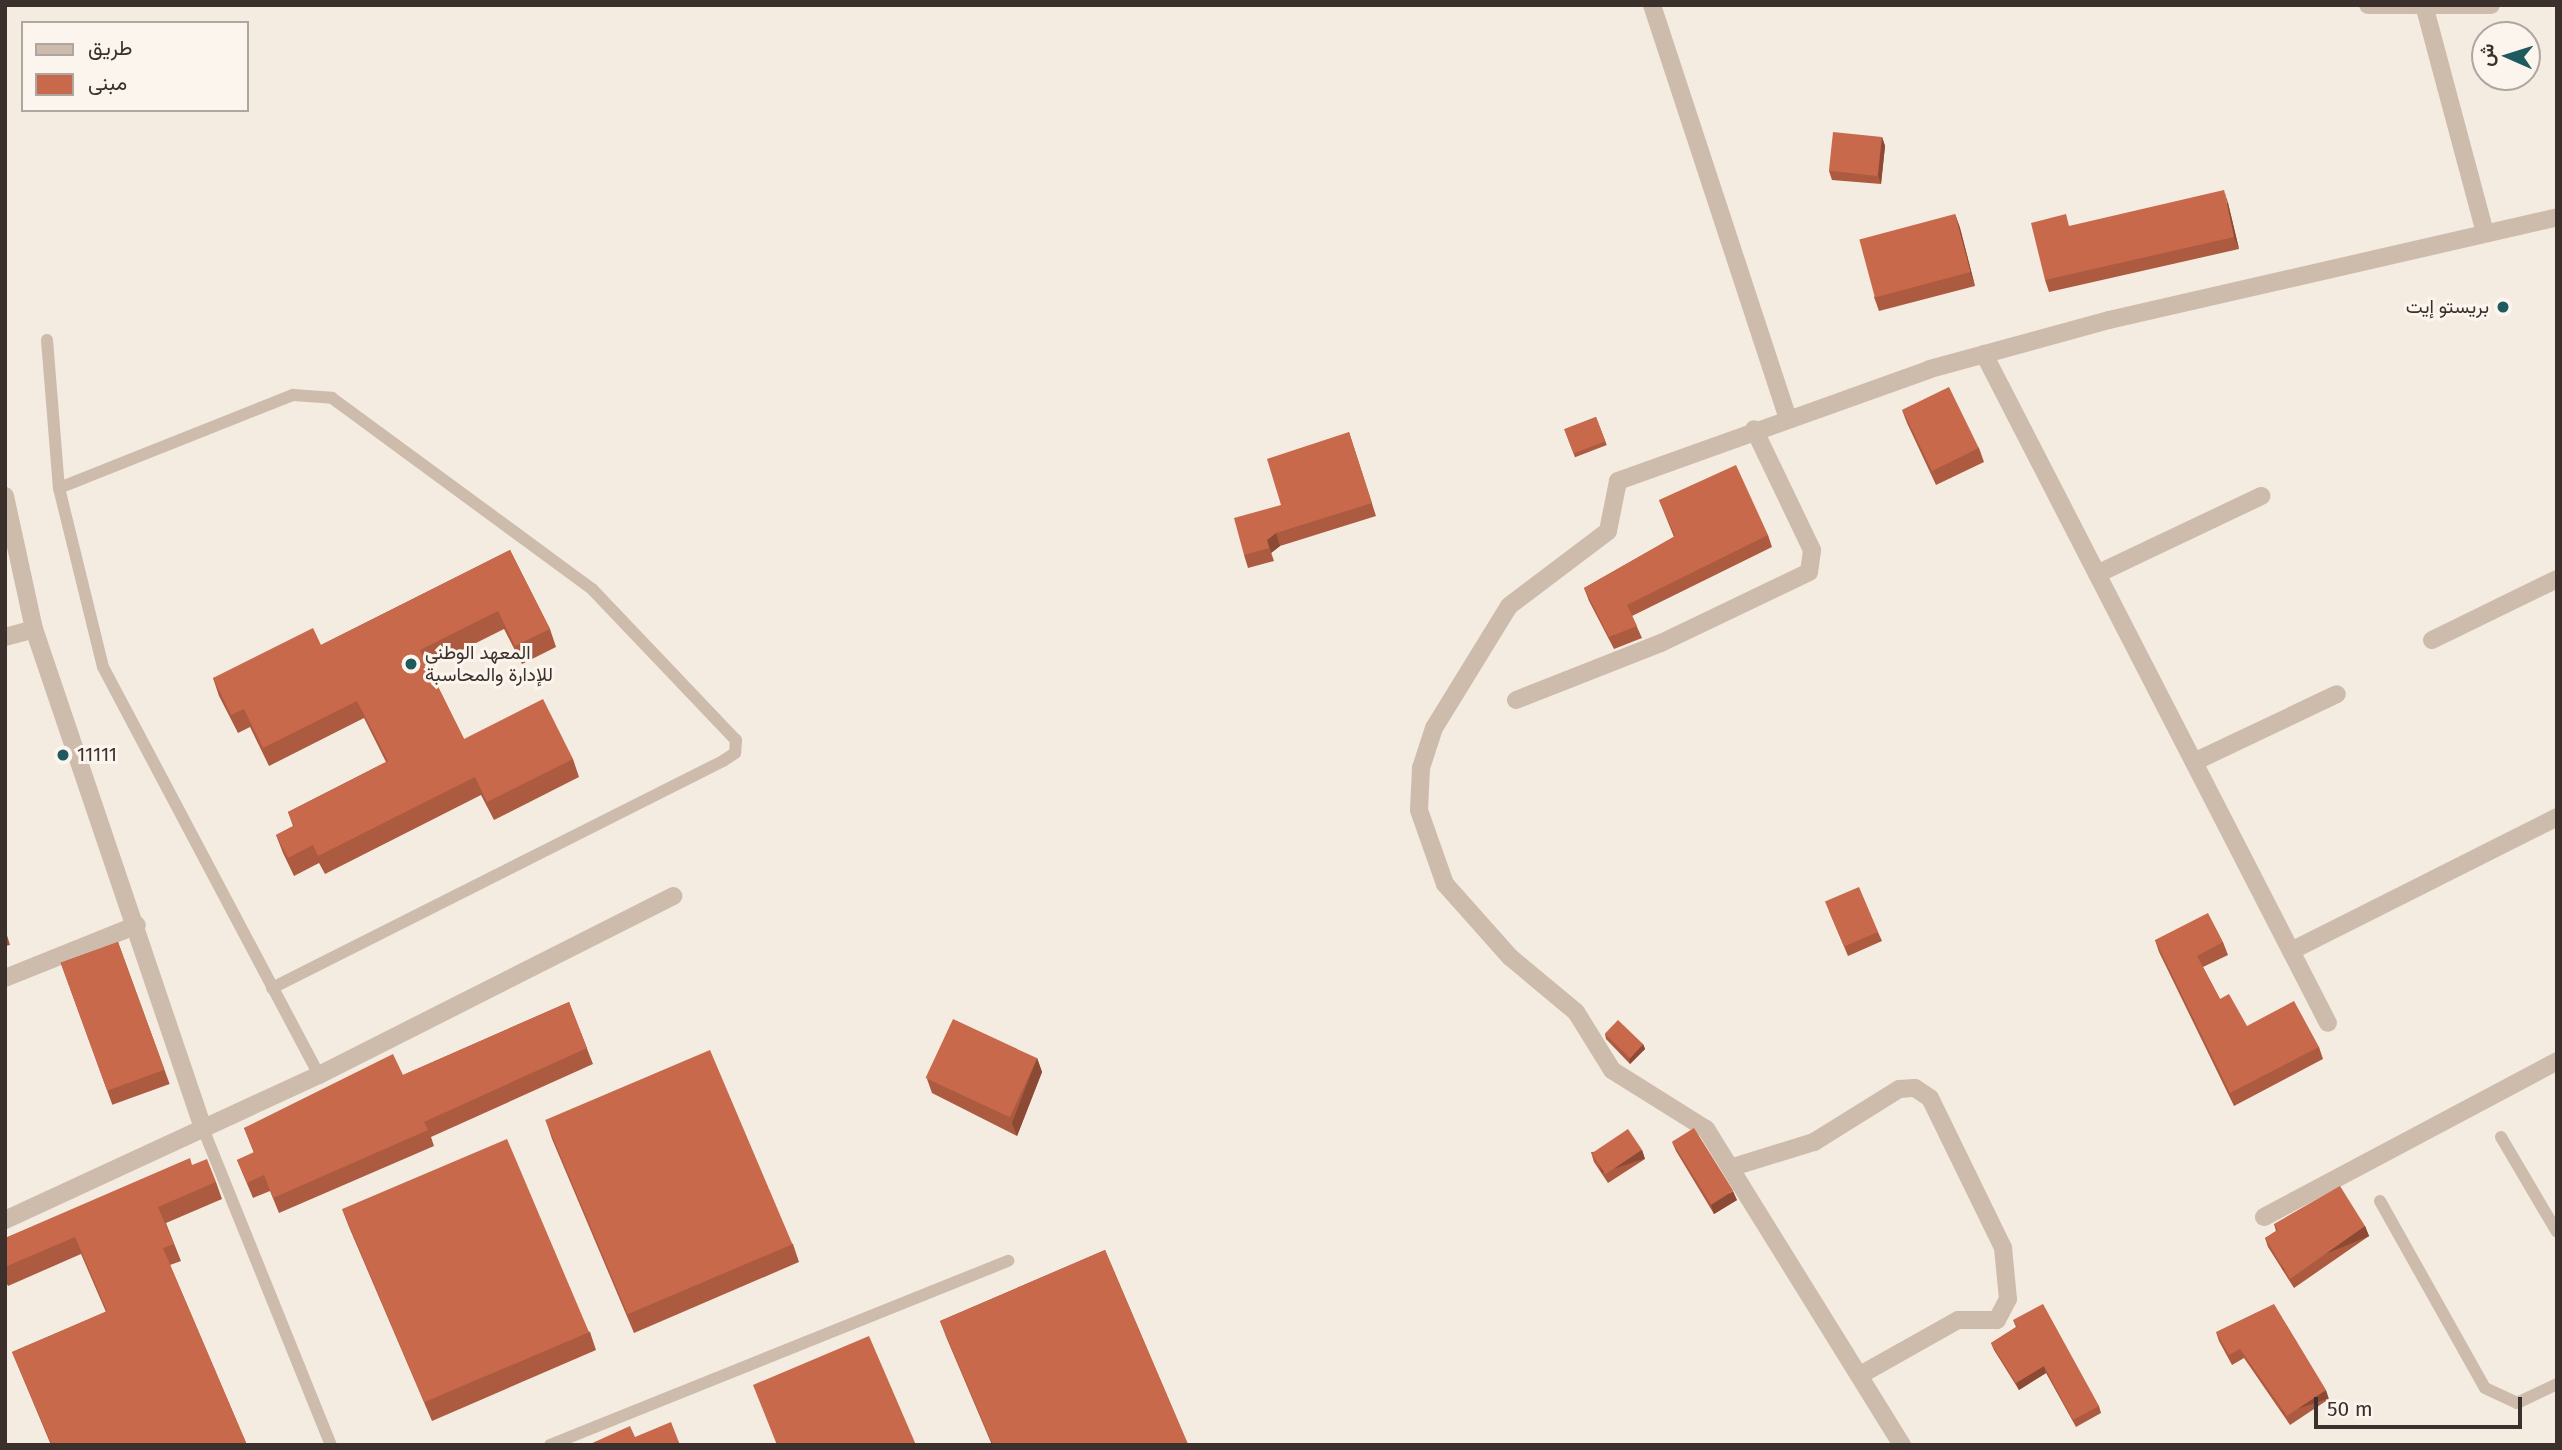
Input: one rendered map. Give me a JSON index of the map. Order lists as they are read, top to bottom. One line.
{"places":["بريستو إيت","المعهد الوطني للإدارة والمحاسبة","11111"],"legend":["طريق","مبنى"],"scale_bar":"50 m","north":"left"}
